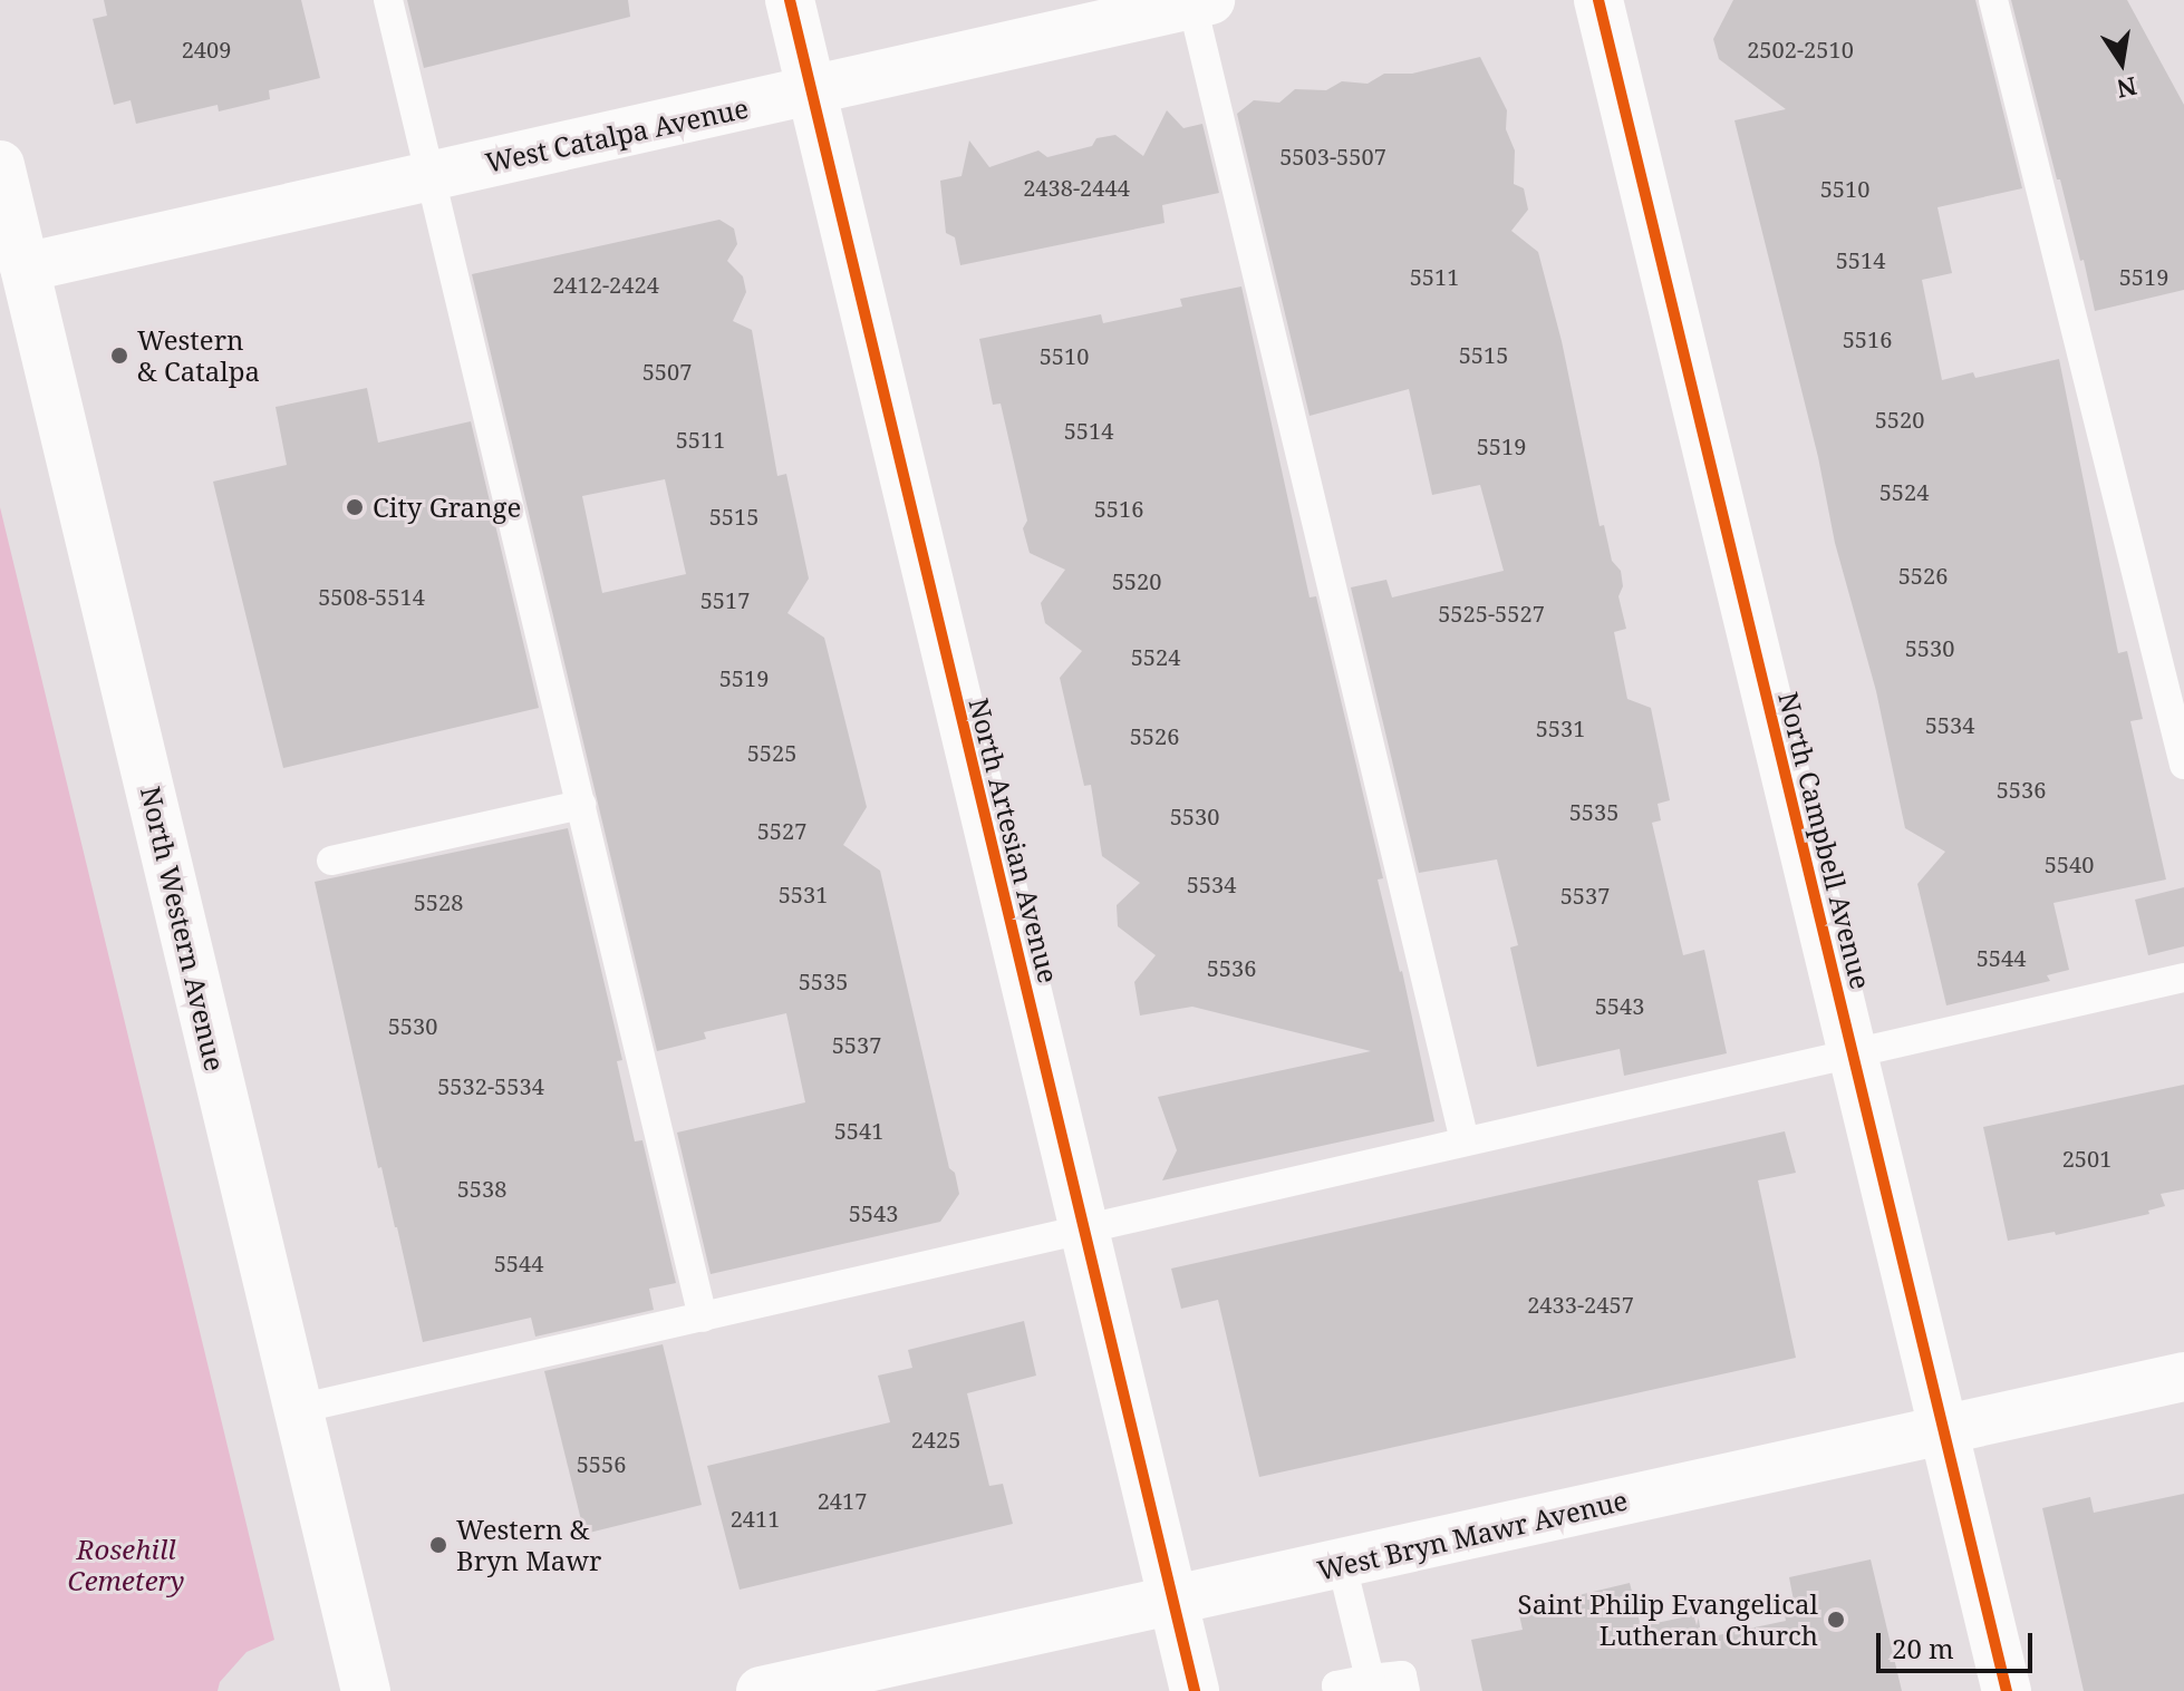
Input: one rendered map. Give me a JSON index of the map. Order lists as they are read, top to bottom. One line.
{"streets":{"street":["West Catalpa Avenue","North Artesian Avenue","North Campbell Avenue","North Western Avenue","West Bryn Mawr Avenue"]},"crossings":[["West Catalpa Avenue","North Artesian Avenue"],["West Catalpa Avenue","North Western Avenue"],["North Artesian Avenue","West Bryn Mawr Avenue"],["North Campbell Avenue","West Bryn Mawr Avenue"]],"parks":["Rosehill Cemetery"],"places":["Western & Catalpa","City Grange","Western & Bryn Mawr","Saint Philip Evangelical Lutheran Church"],"house_numbers":["2409","2502-2510","5503-5507","2438-2444","5510","5514","5511","5519","2412-2424","5516","5515","5510","5507","5520","5514","5511","5519","5524","5516","5515","5526","5520","5508-5514","5517","5525-5527","5530","5524","5519","5534","5531","5526","5525","5536","5535","5530","5527","5540","5534","5531","5537","5528","5544","5536","5535","5543","5530","5537","5532-5534","5541","2501","5538","5543","5544","2433-2457","2425","5556","2417","2411"],"scale_bar":"20 m","north":"bottom"}
